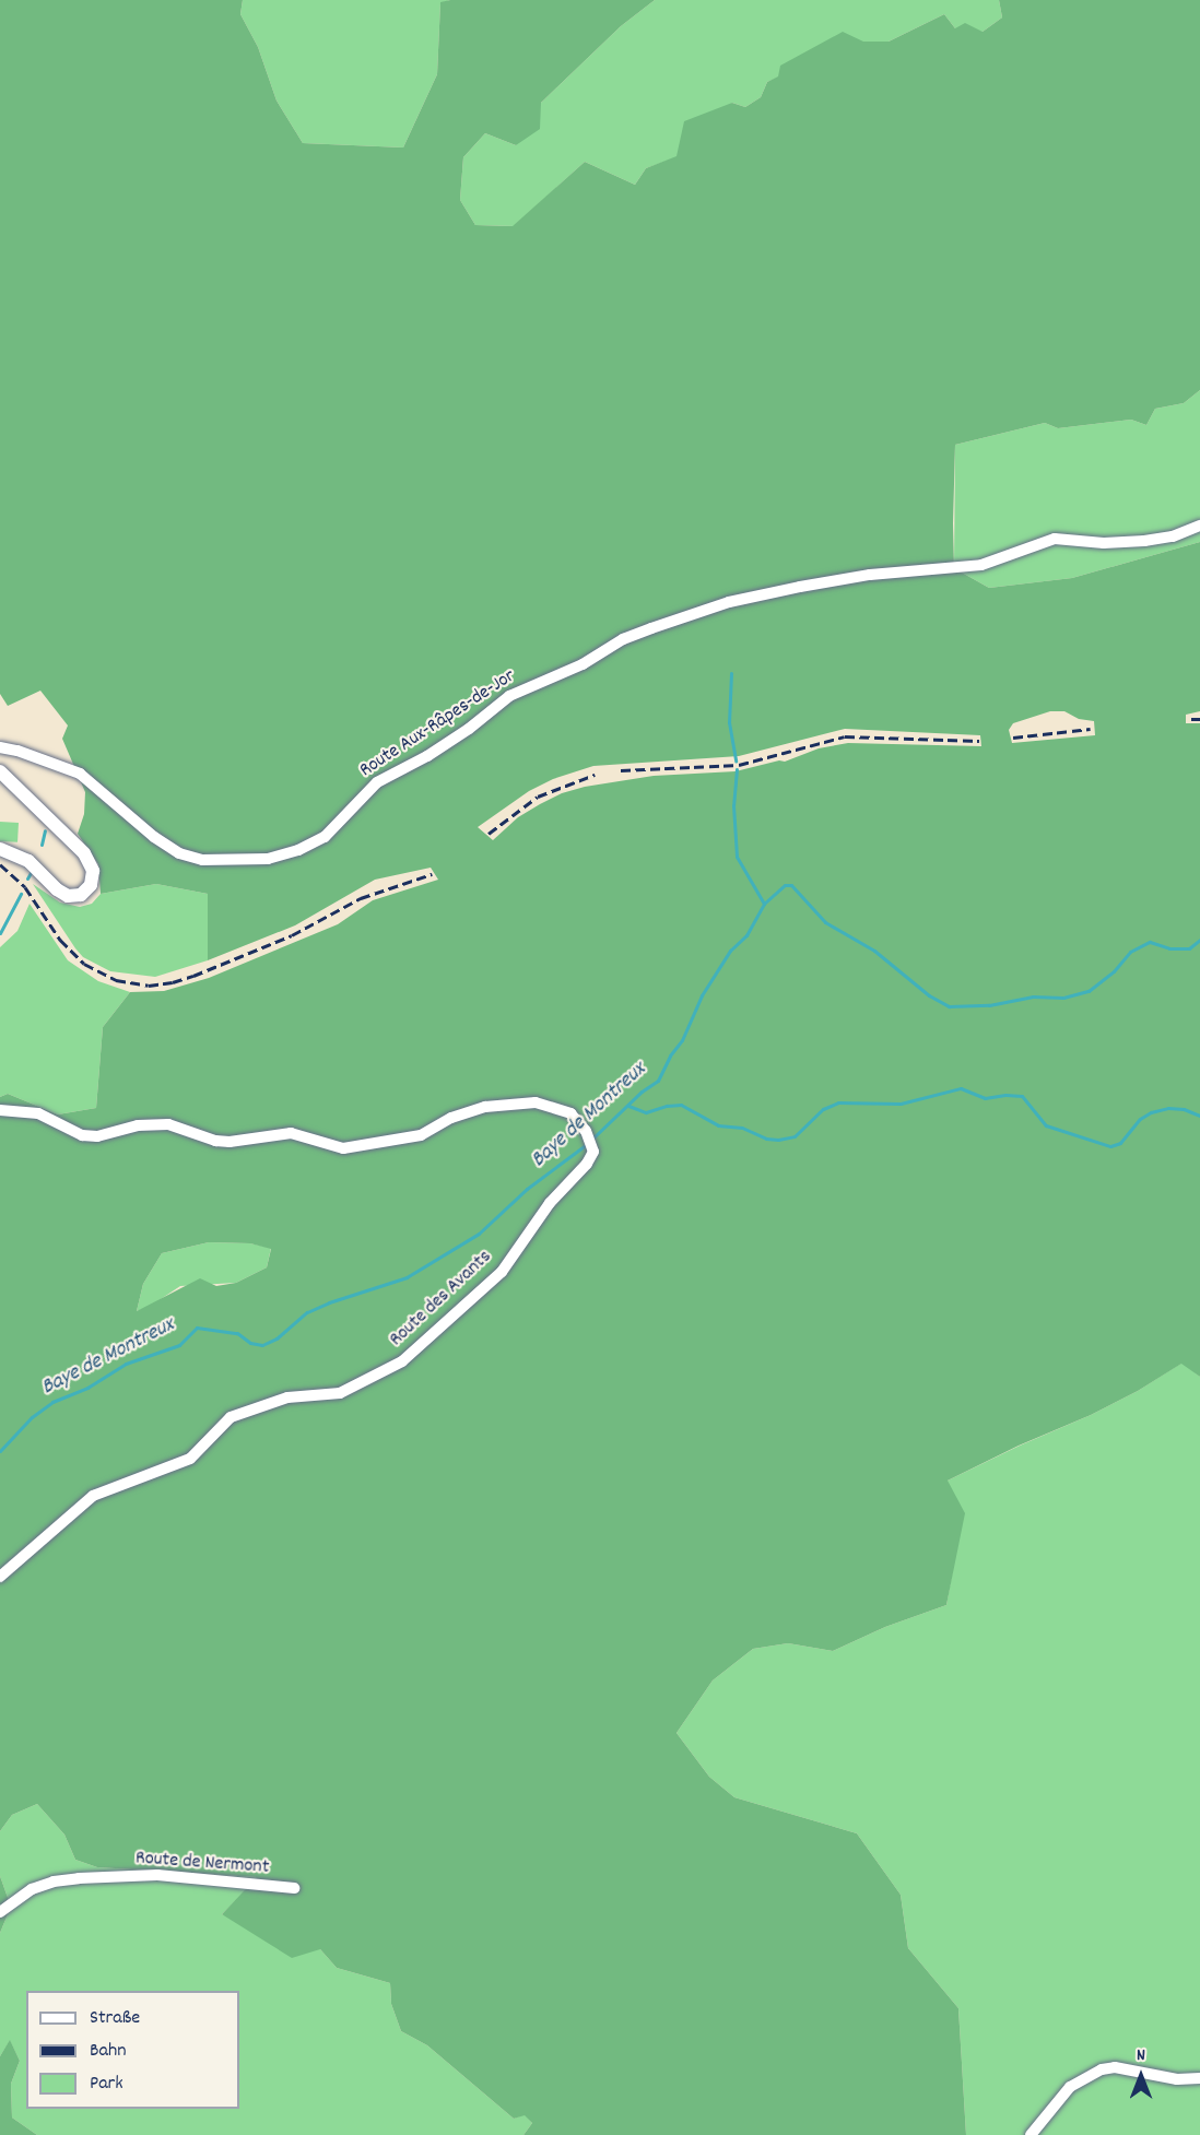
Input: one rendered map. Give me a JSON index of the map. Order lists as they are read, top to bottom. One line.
{"streets":{"street":["Route Aux-Râpes-de-Jor","Route des Avants","Route de Nermont"]},"water":["Baye de Montreux"],"legend":["Straße","Bahn","Park"],"north":"top"}
